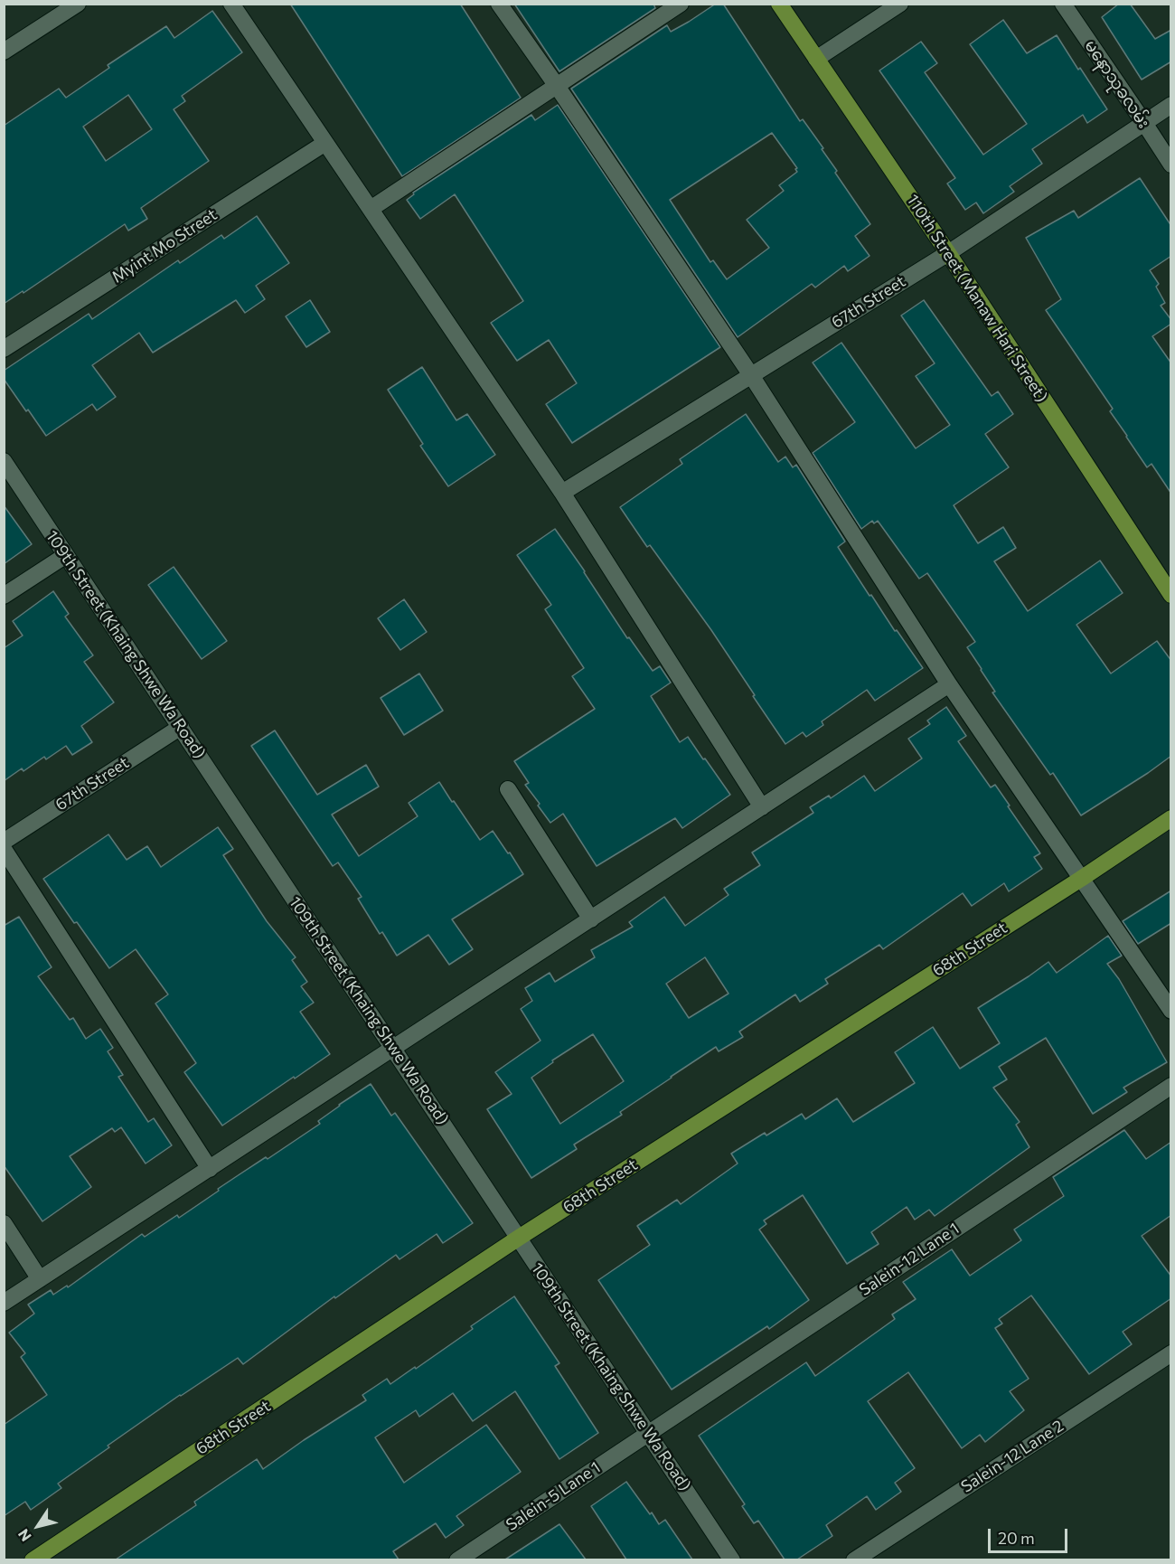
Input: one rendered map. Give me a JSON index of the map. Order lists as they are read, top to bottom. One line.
{"streets":{"main road":["110th Street (Manaw Hari Street)","68th Street"],"street":["မနောသုခလမ်း","Myint Mo Street","67th Street","109th Street (Khaing Shwe Wa Road)","Salein-12 Lane 1","Salein-12 Lane 2","Salein-5 Lane 1"]},"crossings":[["မနောသုခလမ်း","67th Street"],["110th Street (Manaw Hari Street)","67th Street"],["67th Street","109th Street (Khaing Shwe Wa Road)"],["109th Street (Khaing Shwe Wa Road)","68th Street"],["109th Street (Khaing Shwe Wa Road)","Salein-12 Lane 1"],["109th Street (Khaing Shwe Wa Road)","Salein-5 Lane 1"],["Salein-12 Lane 1","Salein-5 Lane 1"]],"scale_bar":"20 m","north":"bottom left"}
